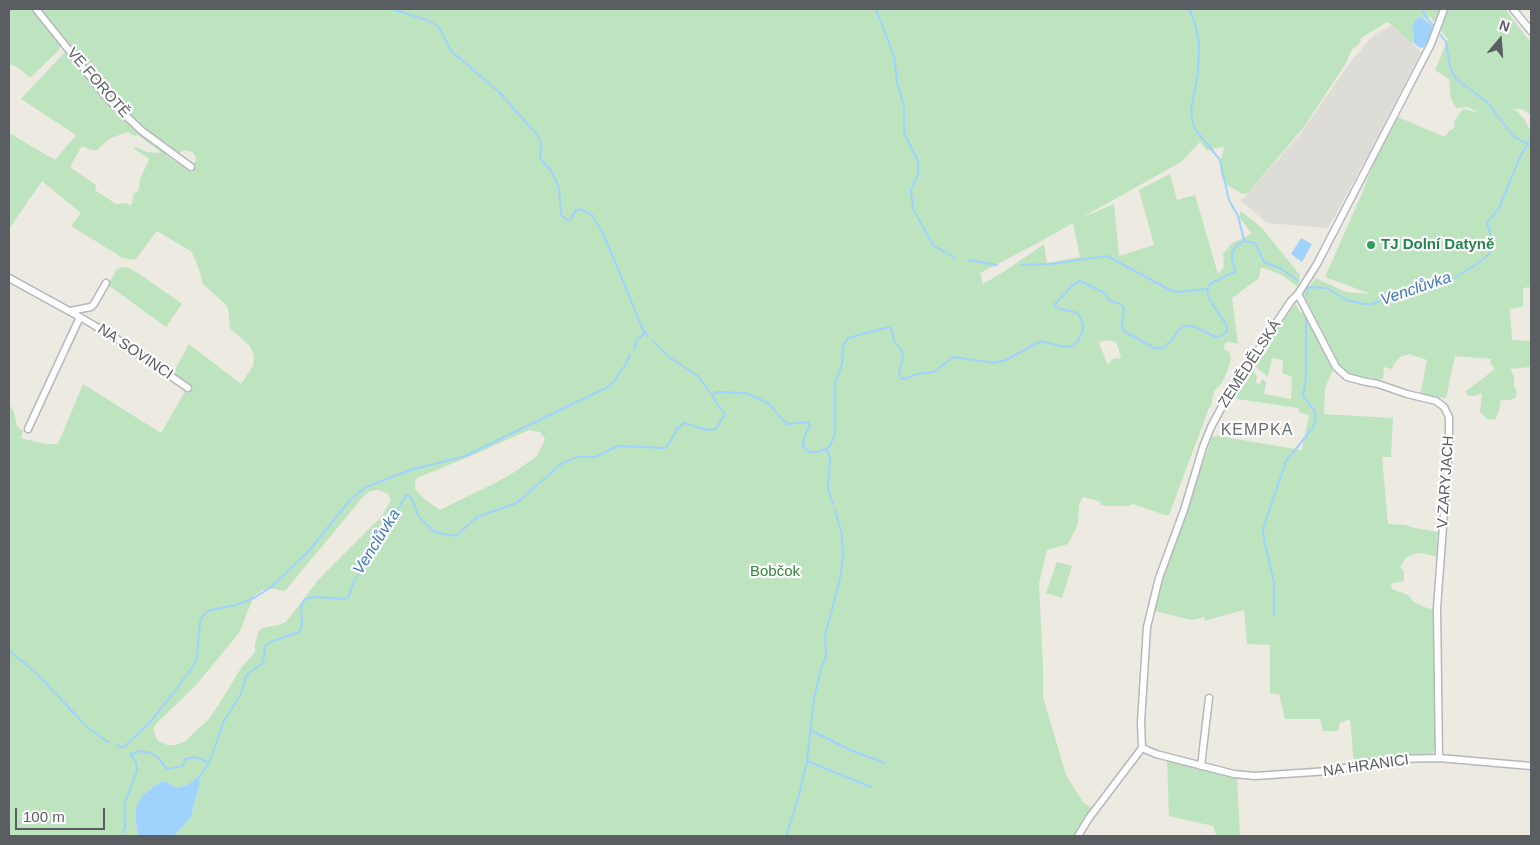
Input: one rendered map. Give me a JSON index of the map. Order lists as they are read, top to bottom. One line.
{"streets":{"street":["VE FOROTĚ","NA SOVINCI","ZEMĚDĚLSKÁ","V ZARYJACH","NA HRANICI"]},"crossings":[["ZEMĚDĚLSKÁ","V ZARYJACH"],["ZEMĚDĚLSKÁ","NA HRANICI"],["V ZARYJACH","NA HRANICI"]],"districts":["KEMPKA"],"water":["Venclůvka"],"parks":["Bobčok"],"places":["TJ Dolní Datyně"],"scale_bar":"100 m","north":"top"}
